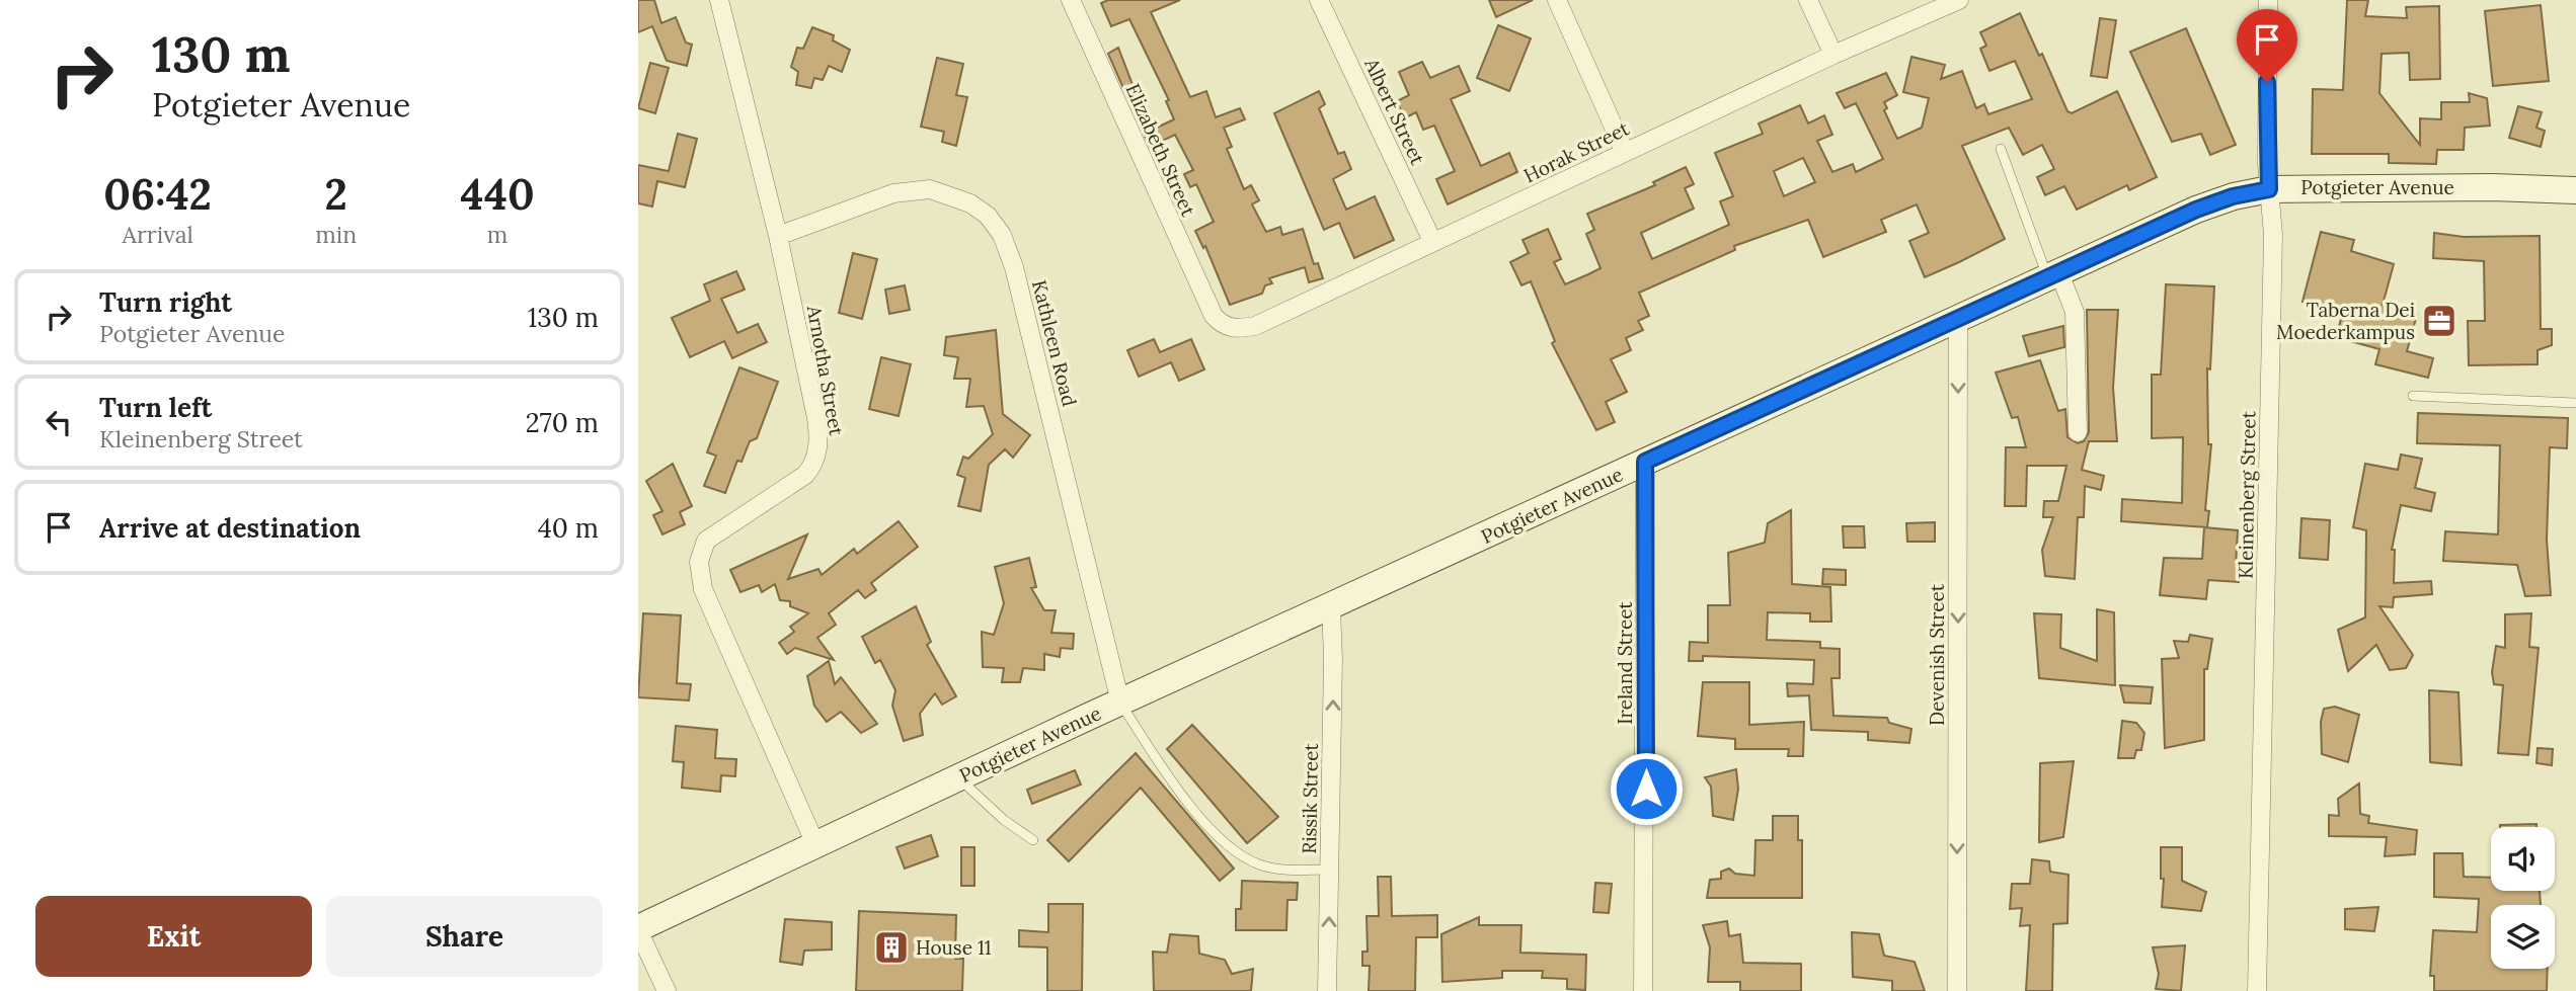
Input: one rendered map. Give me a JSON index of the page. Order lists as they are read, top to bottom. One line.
{"streets":{"street":["Albert Street","Elizabeth Street","Horak Street","Potgieter Avenue","Kathleen Road","Arnotha Street","Kleinenberg Street","Devenish Street","Ireland Street","Rissik Street"]},"crossings":[["Albert Street","Horak Street"],["Elizabeth Street","Horak Street"],["Potgieter Avenue","Kathleen Road"],["Potgieter Avenue","Arnotha Street"],["Potgieter Avenue","Kleinenberg Street"],["Potgieter Avenue","Devenish Street"],["Potgieter Avenue","Ireland Street"],["Potgieter Avenue","Rissik Street"],["Kathleen Road","Arnotha Street"]],"one_way":["Devenish Street","Rissik Street"],"places":{"office":["Taberna Dei Moederkampus"],"building":["House 11"]},"page":{"turn":["130 m","Potgieter Avenue"],"eta":["06:42","Arrival","2","min","440","m"],"list":[{"name":"Turn right","note":"Potgieter Avenue","value":"130 m"},{"name":"Turn left","note":"Kleinenberg Street","value":"270 m"},{"name":"Arrive at destination","value":"40 m"}],"buttons":["Exit","Share"]}}
